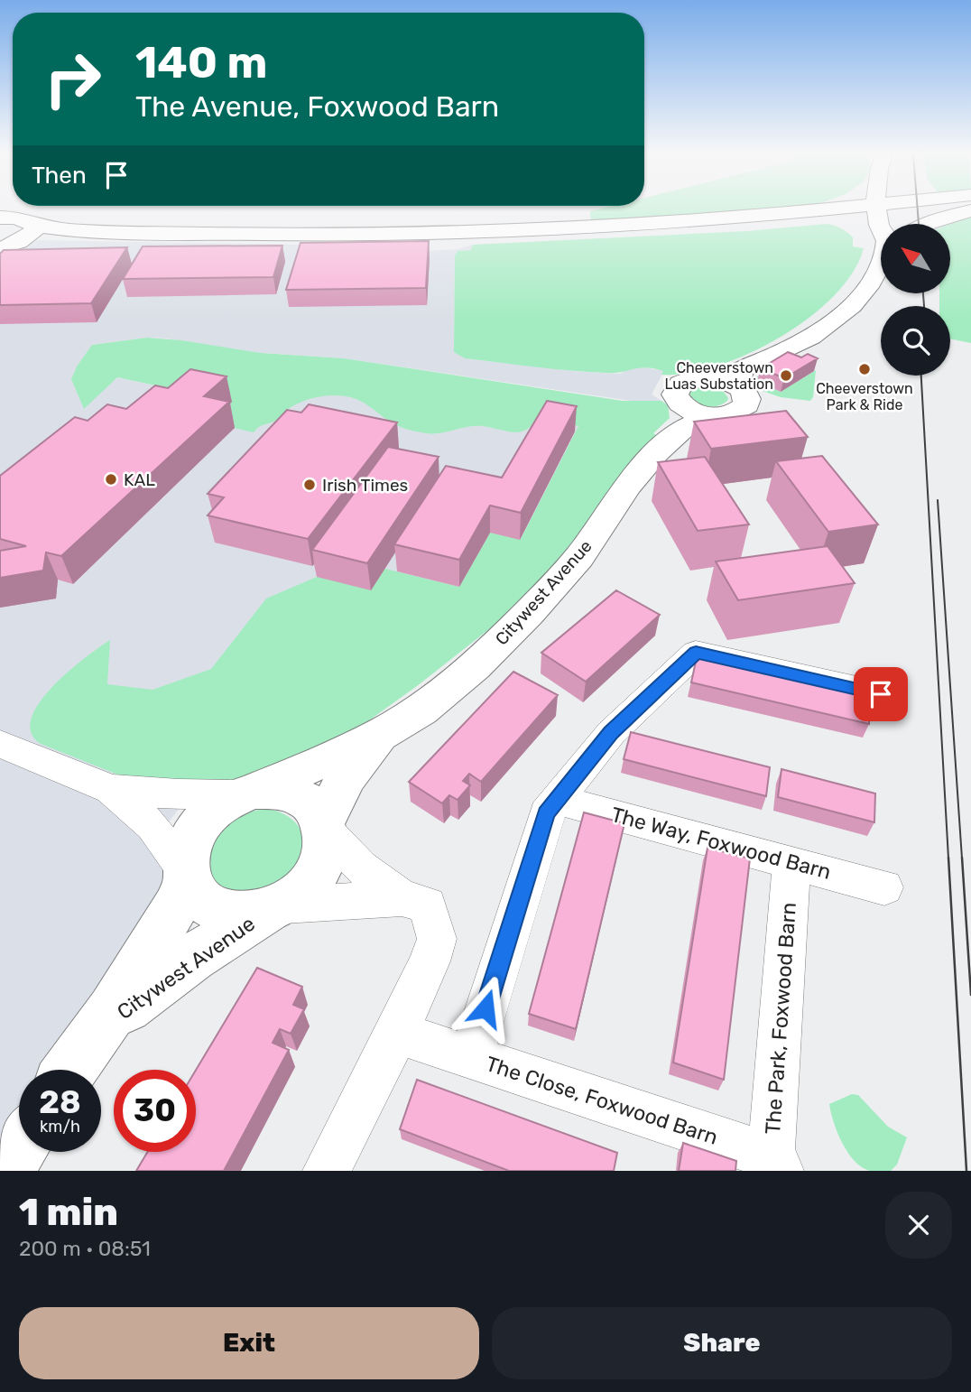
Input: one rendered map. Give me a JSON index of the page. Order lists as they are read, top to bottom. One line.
{"streets":{"main road":["Citywest Avenue"],"street":["The Way, Foxwood Barn","The Park, Foxwood Barn","The Close, Foxwood Barn"]},"crossings":[["The Way, Foxwood Barn","The Park, Foxwood Barn"],["The Park, Foxwood Barn","The Close, Foxwood Barn"]],"places":["Cheeverstown Park & Ride","Cheeverstown Luas Substation","KAL","Irish Times"],"north":"top left","page":{"turn":["140 m","The Avenue, Foxwood Barn"],"then":"Then","speed":"28 km/h","limit":"30","heading":["1 min","200 m · 08:51"],"buttons":["Exit","Share"]}}
